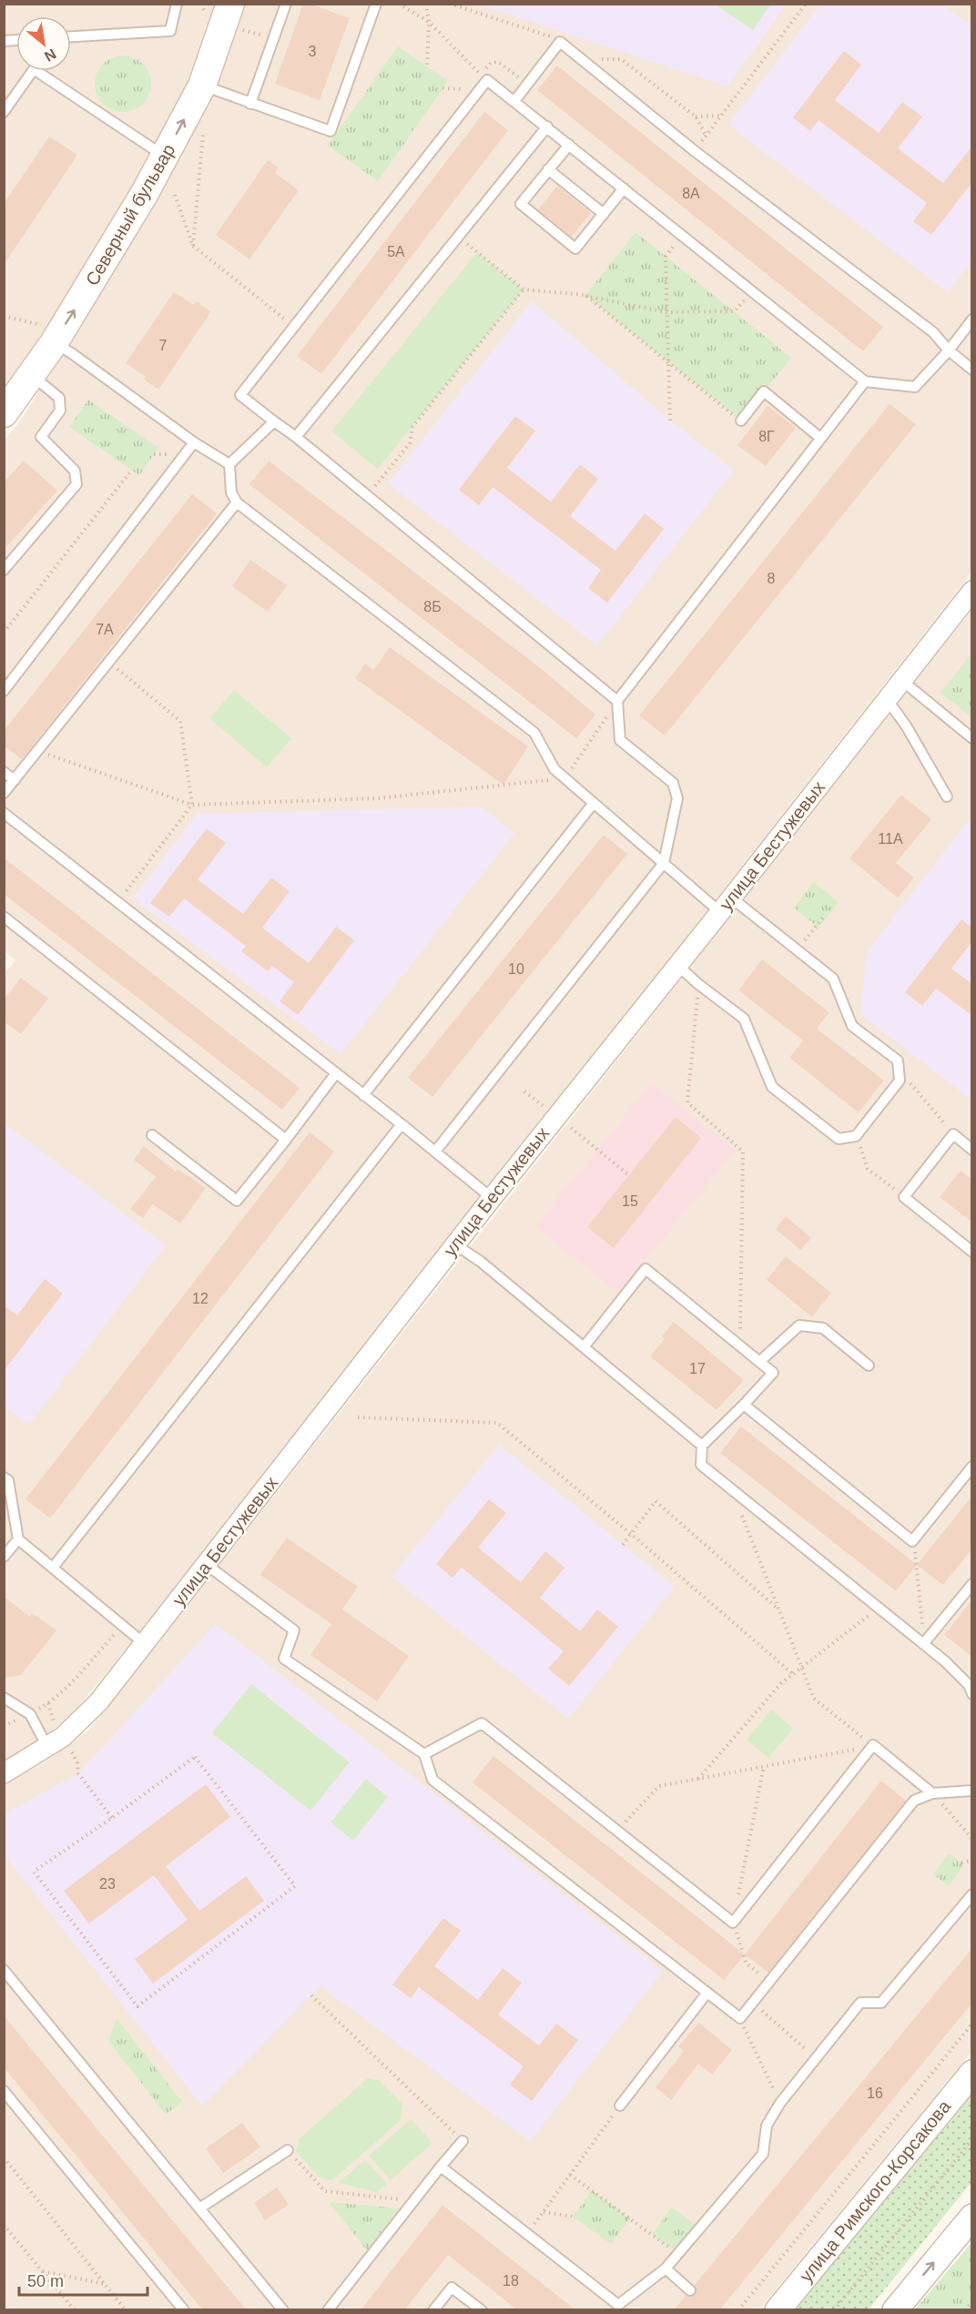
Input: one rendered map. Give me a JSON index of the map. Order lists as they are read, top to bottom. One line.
{"streets":{"main road":["Северный бульвар"],"street":["улица Бестужевых","улица Римского-Корсакова"]},"one_way":["Северный бульвар"],"house_numbers":["3","8А","5А","7","8Г","8","8Б","7А","11А","10","15","12","17","23","16","18"],"scale_bar":"50 m","north":"bottom right"}
